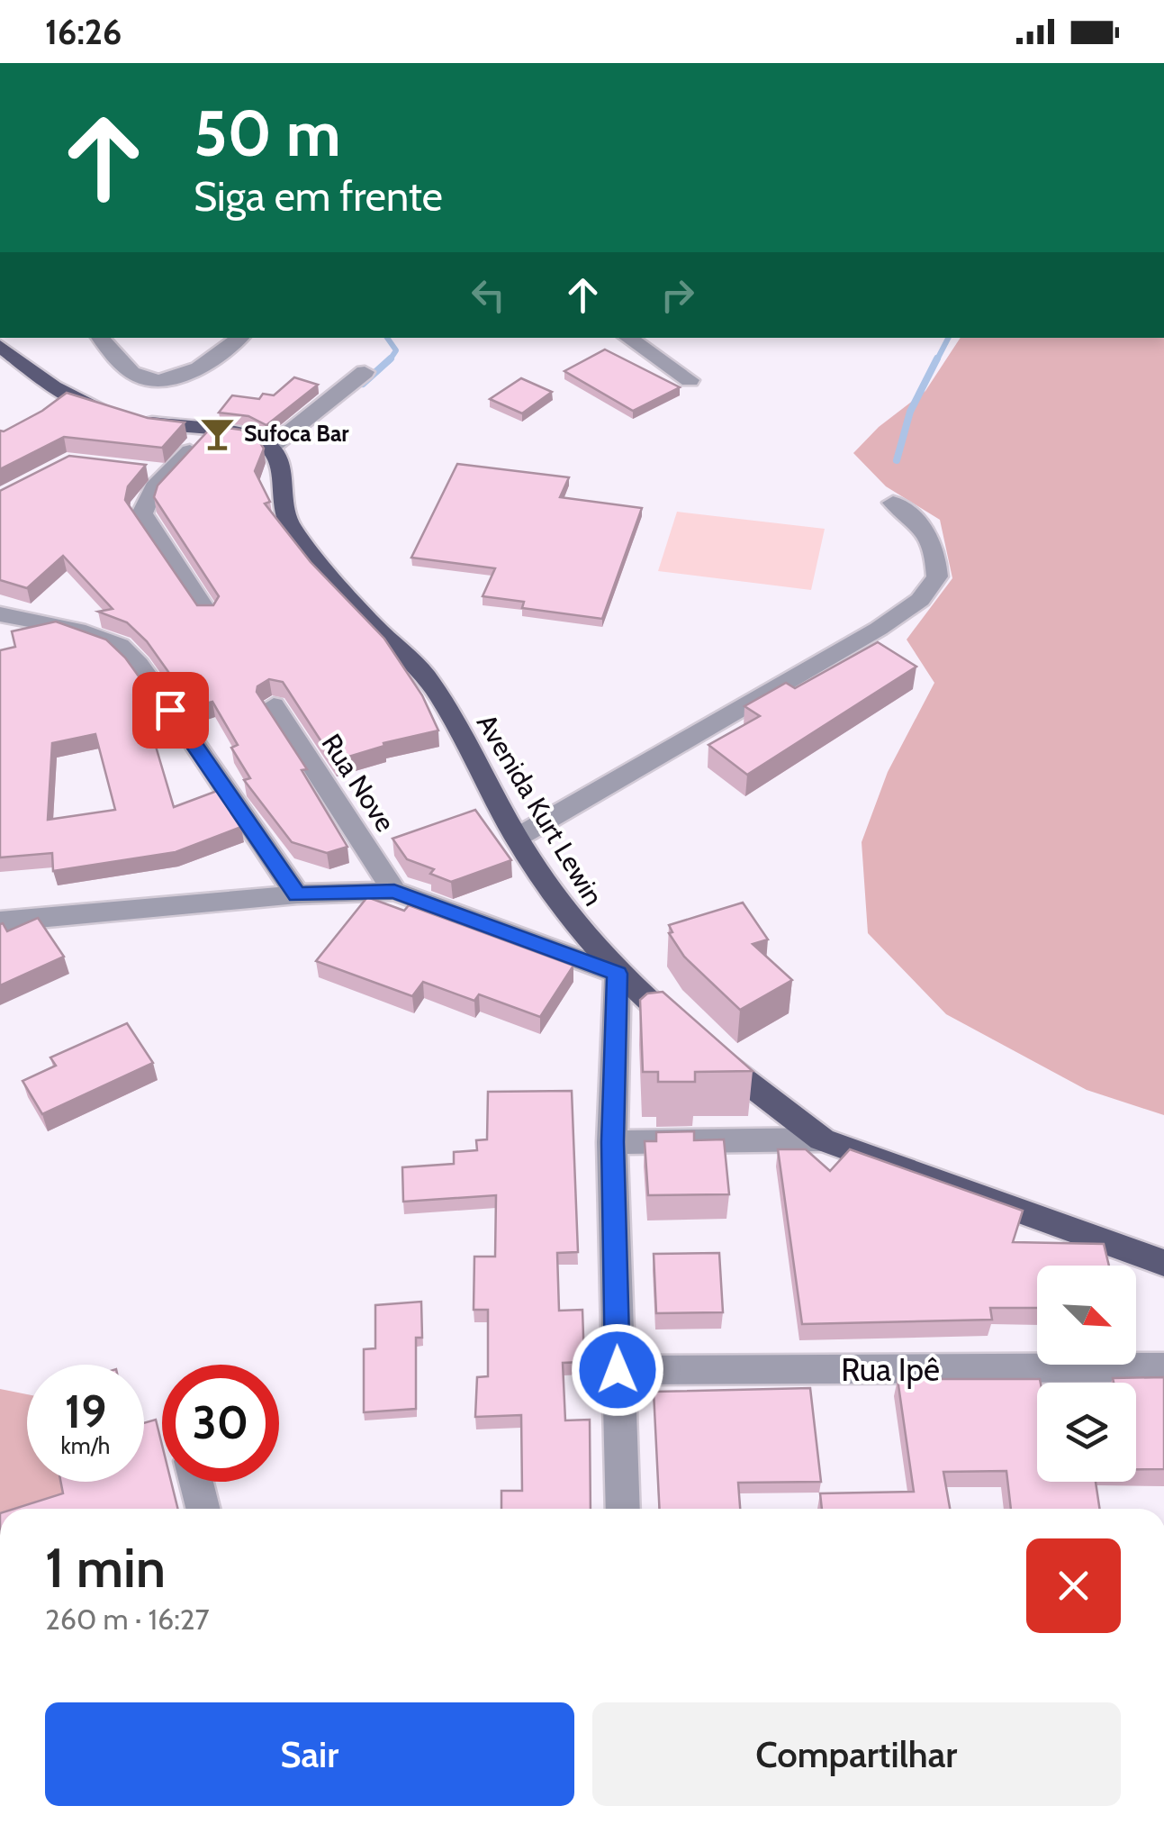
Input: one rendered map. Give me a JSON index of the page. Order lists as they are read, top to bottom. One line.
{"streets":{"main road":["Avenida Kurt Lewin"],"street":["Rua Nove","Rua Ipê"]},"places":{"bar":["Sufoca Bar"]},"north":"bottom right","page":{"status":"16:26","turn":["50 m","Siga em frente"],"speed":"19 km/h","limit":"30","heading":["1 min","260 m · 16:27"],"buttons":["Sair","Compartilhar"]}}
